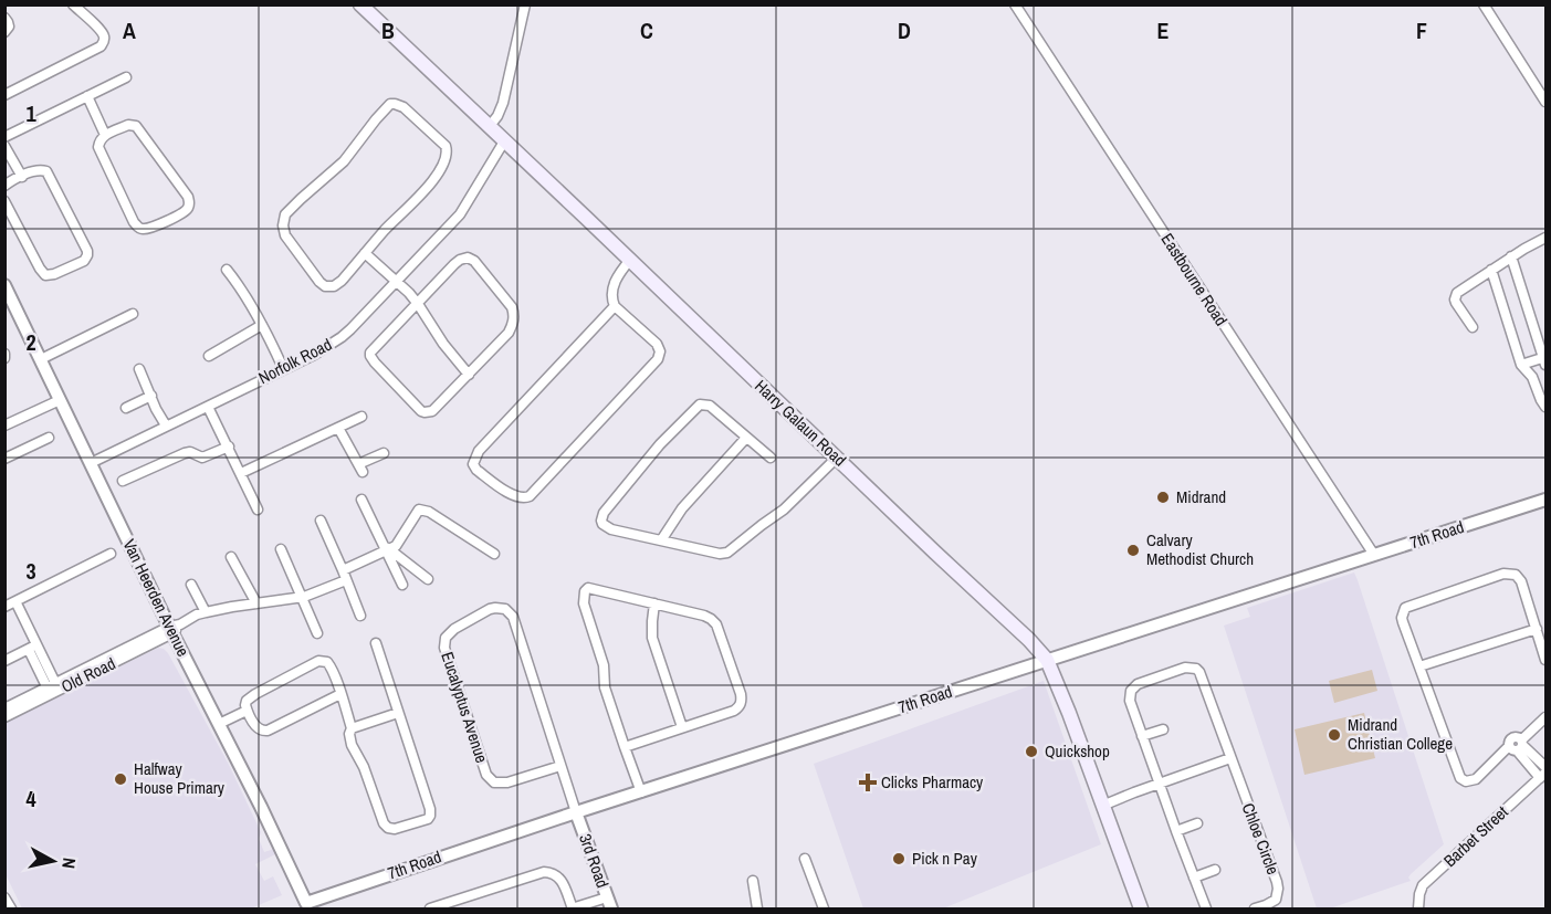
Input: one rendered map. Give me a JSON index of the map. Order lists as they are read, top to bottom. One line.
{"streets":{"main road":["Harry Galaun Road"],"street":["Eastbourne Road","Norfolk Road","7th Road","Van Heerden Avenue","Old Road","Eucalyptus Avenue","Barbet Street","Chloe Circle","3rd Road"]},"crossings":[["Eastbourne Road","7th Road"],["Norfolk Road","Harry Galaun Road"],["Norfolk Road","Van Heerden Avenue"],["Harry Galaun Road","7th Road"],["7th Road","Van Heerden Avenue"],["7th Road","Eucalyptus Avenue"],["7th Road","3rd Road"],["Van Heerden Avenue","Old Road"],["Eucalyptus Avenue","3rd Road"]],"places":{"other":["Midrand","Calvary Methodist Church","Midrand Christian College","Quickshop","Halfway House Primary","Pick n Pay"],"health":["Clicks Pharmacy"]},"north":"right","grid":{"columns":["A","B","C","D","E","F"],"rows":["1","2","3","4"]}}
